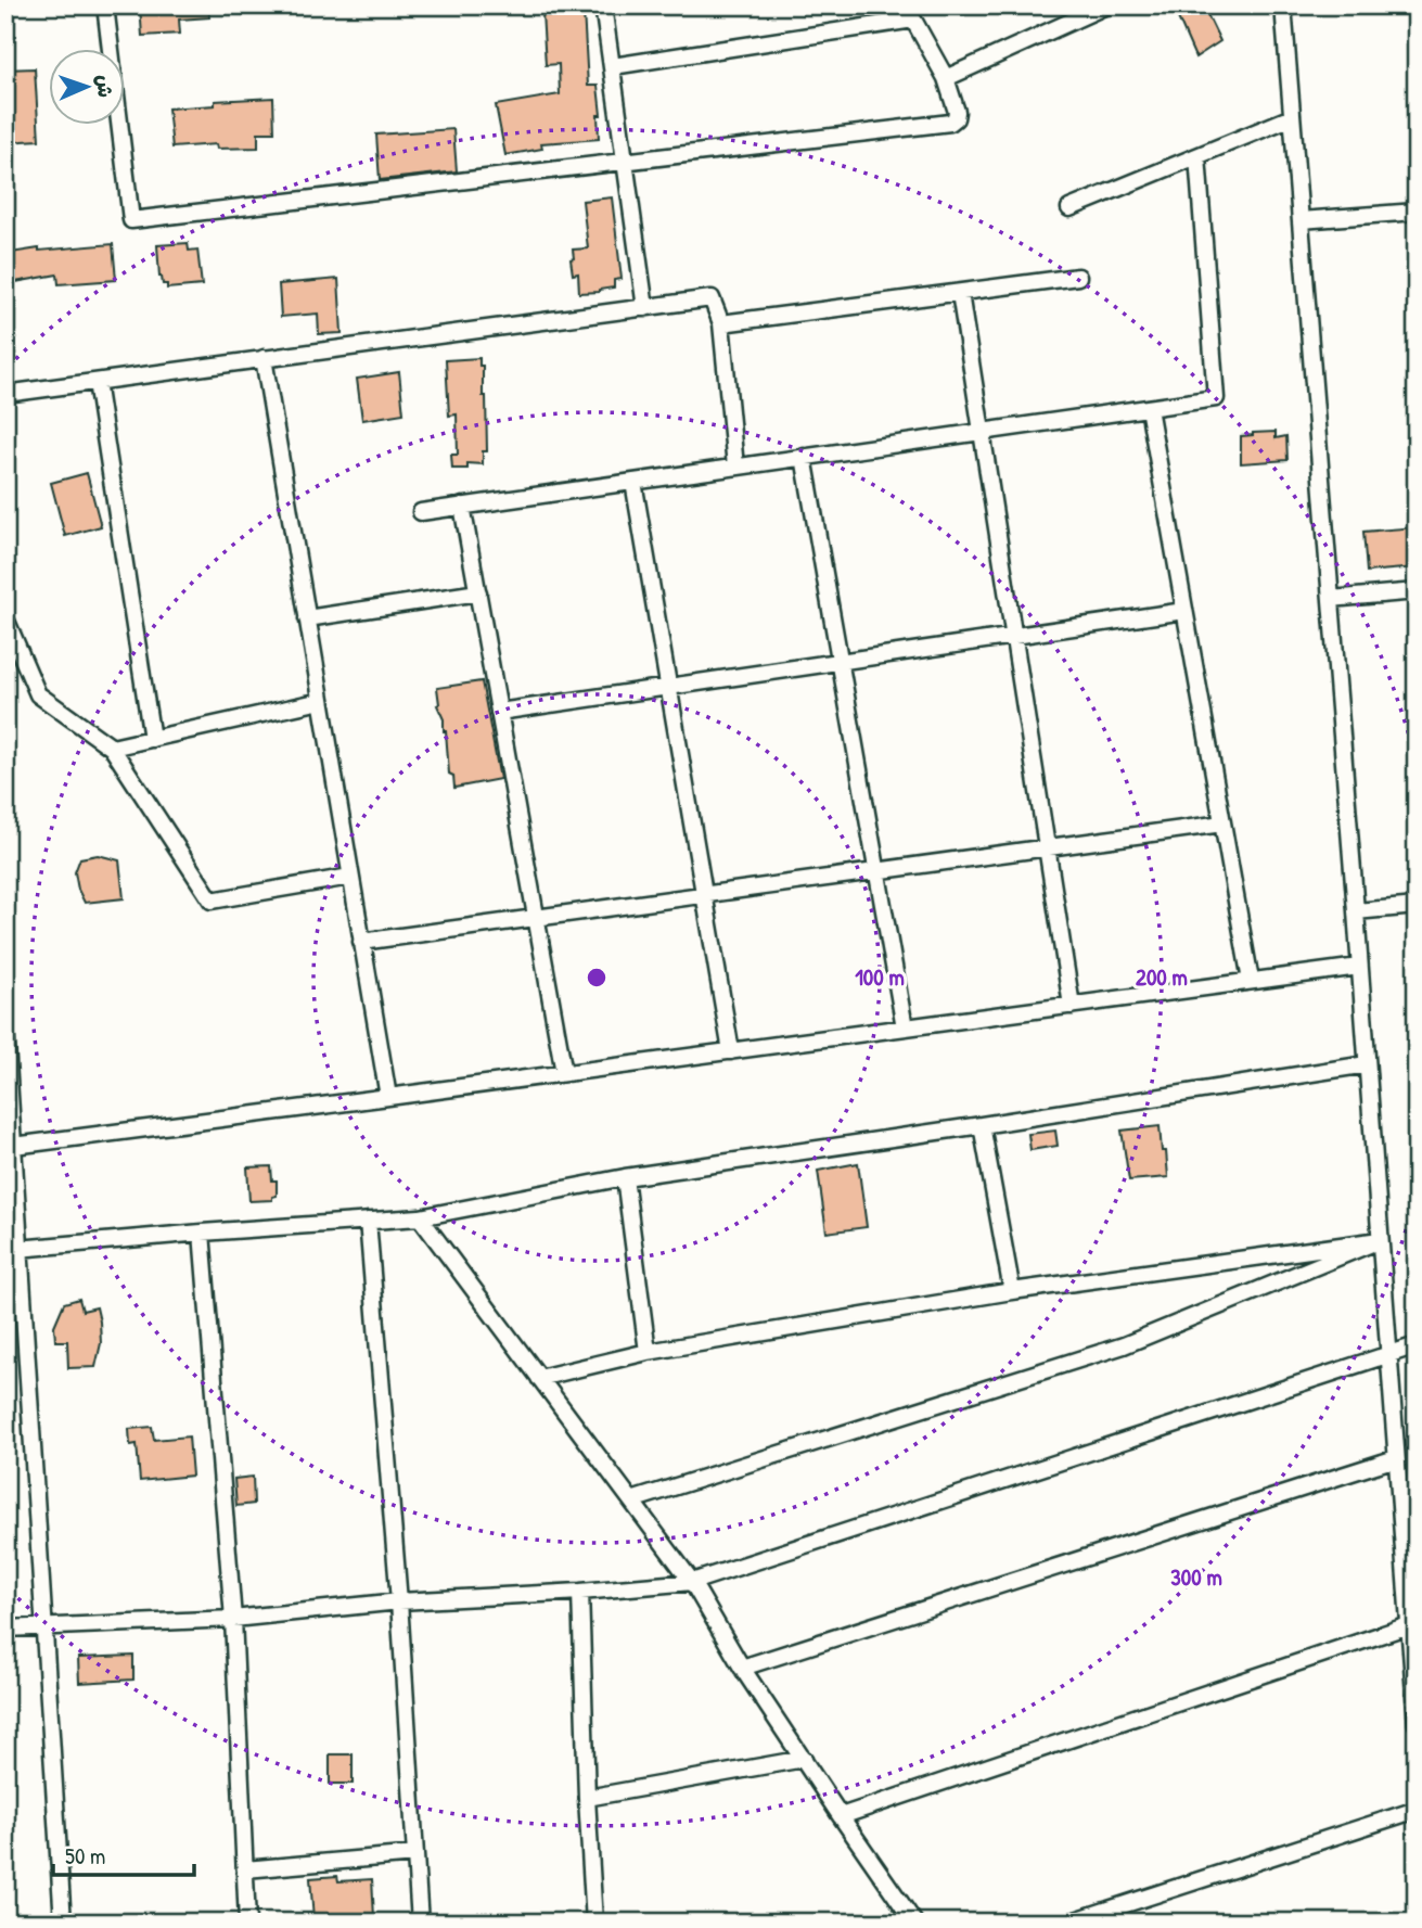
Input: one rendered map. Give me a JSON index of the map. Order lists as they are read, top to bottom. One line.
{"scale_bar":"50 m","north":"right","rings":["100 m","200 m","300 m"]}
